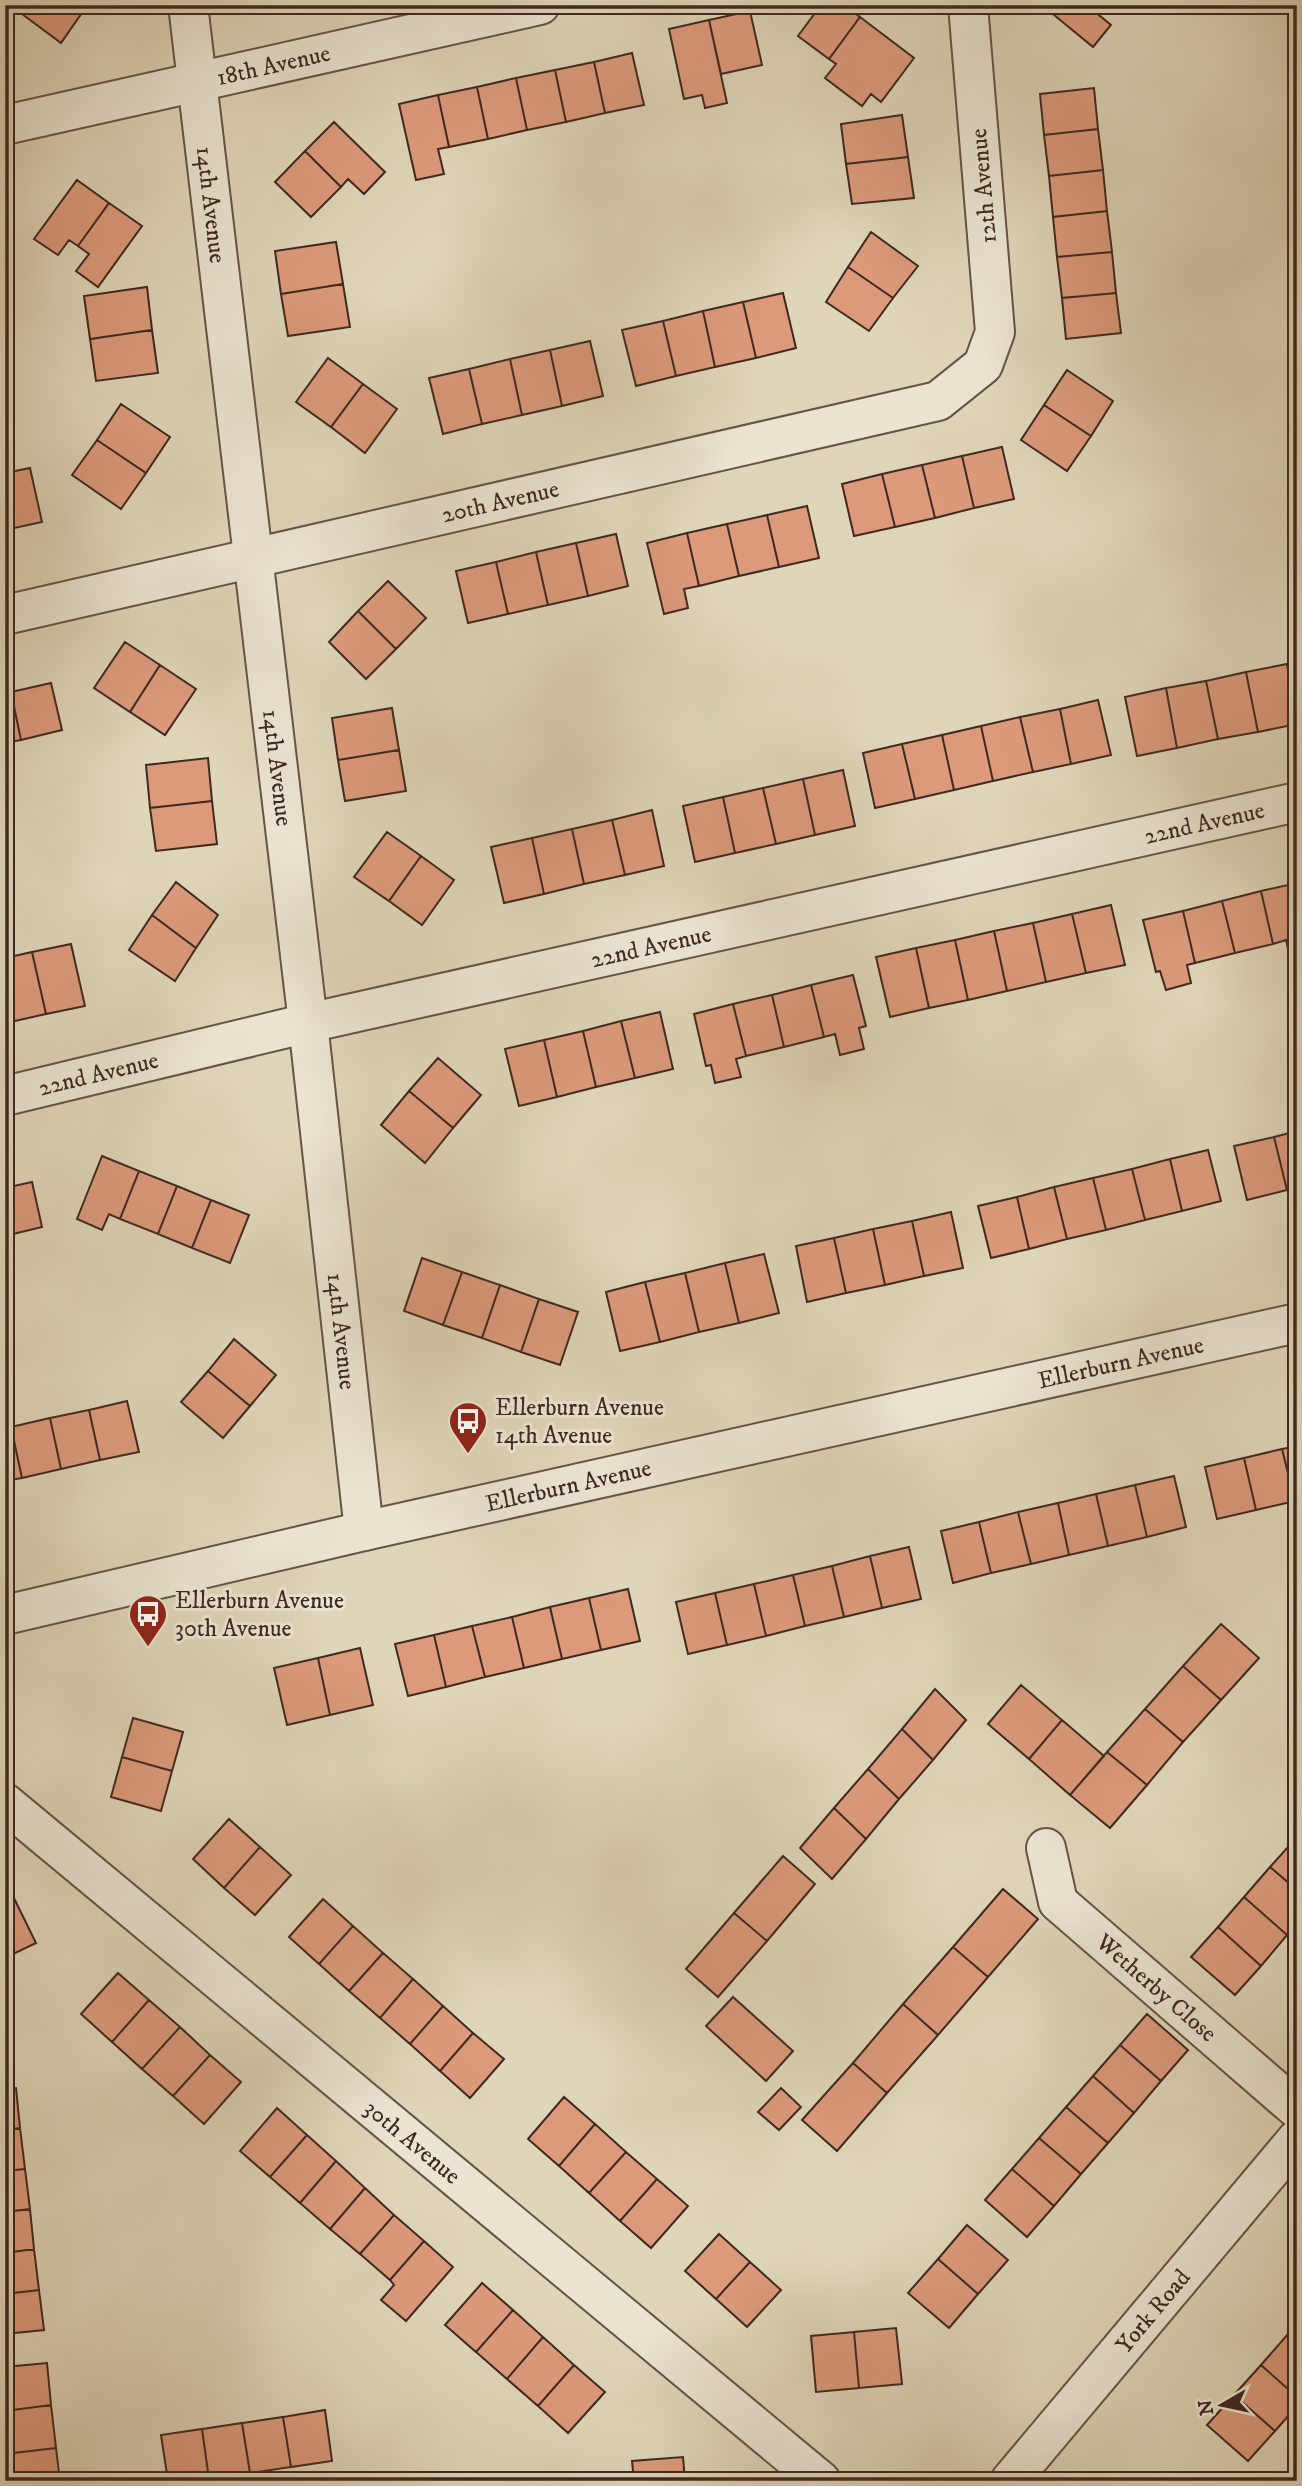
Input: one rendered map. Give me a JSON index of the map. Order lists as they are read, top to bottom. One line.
{"streets":{"street":["18th Avenue","12th Avenue","14th Avenue","20th Avenue","22nd Avenue","Ellerburn Avenue","Wetherby Close","30th Avenue","York Road"]},"crossings":[["18th Avenue","14th Avenue"],["12th Avenue","20th Avenue"],["14th Avenue","20th Avenue"],["14th Avenue","22nd Avenue"],["14th Avenue","Ellerburn Avenue"]],"places":{"bus stop":["Ellerburn Avenue 14th Avenue","Ellerburn Avenue 30th Avenue"]},"north":"left"}
